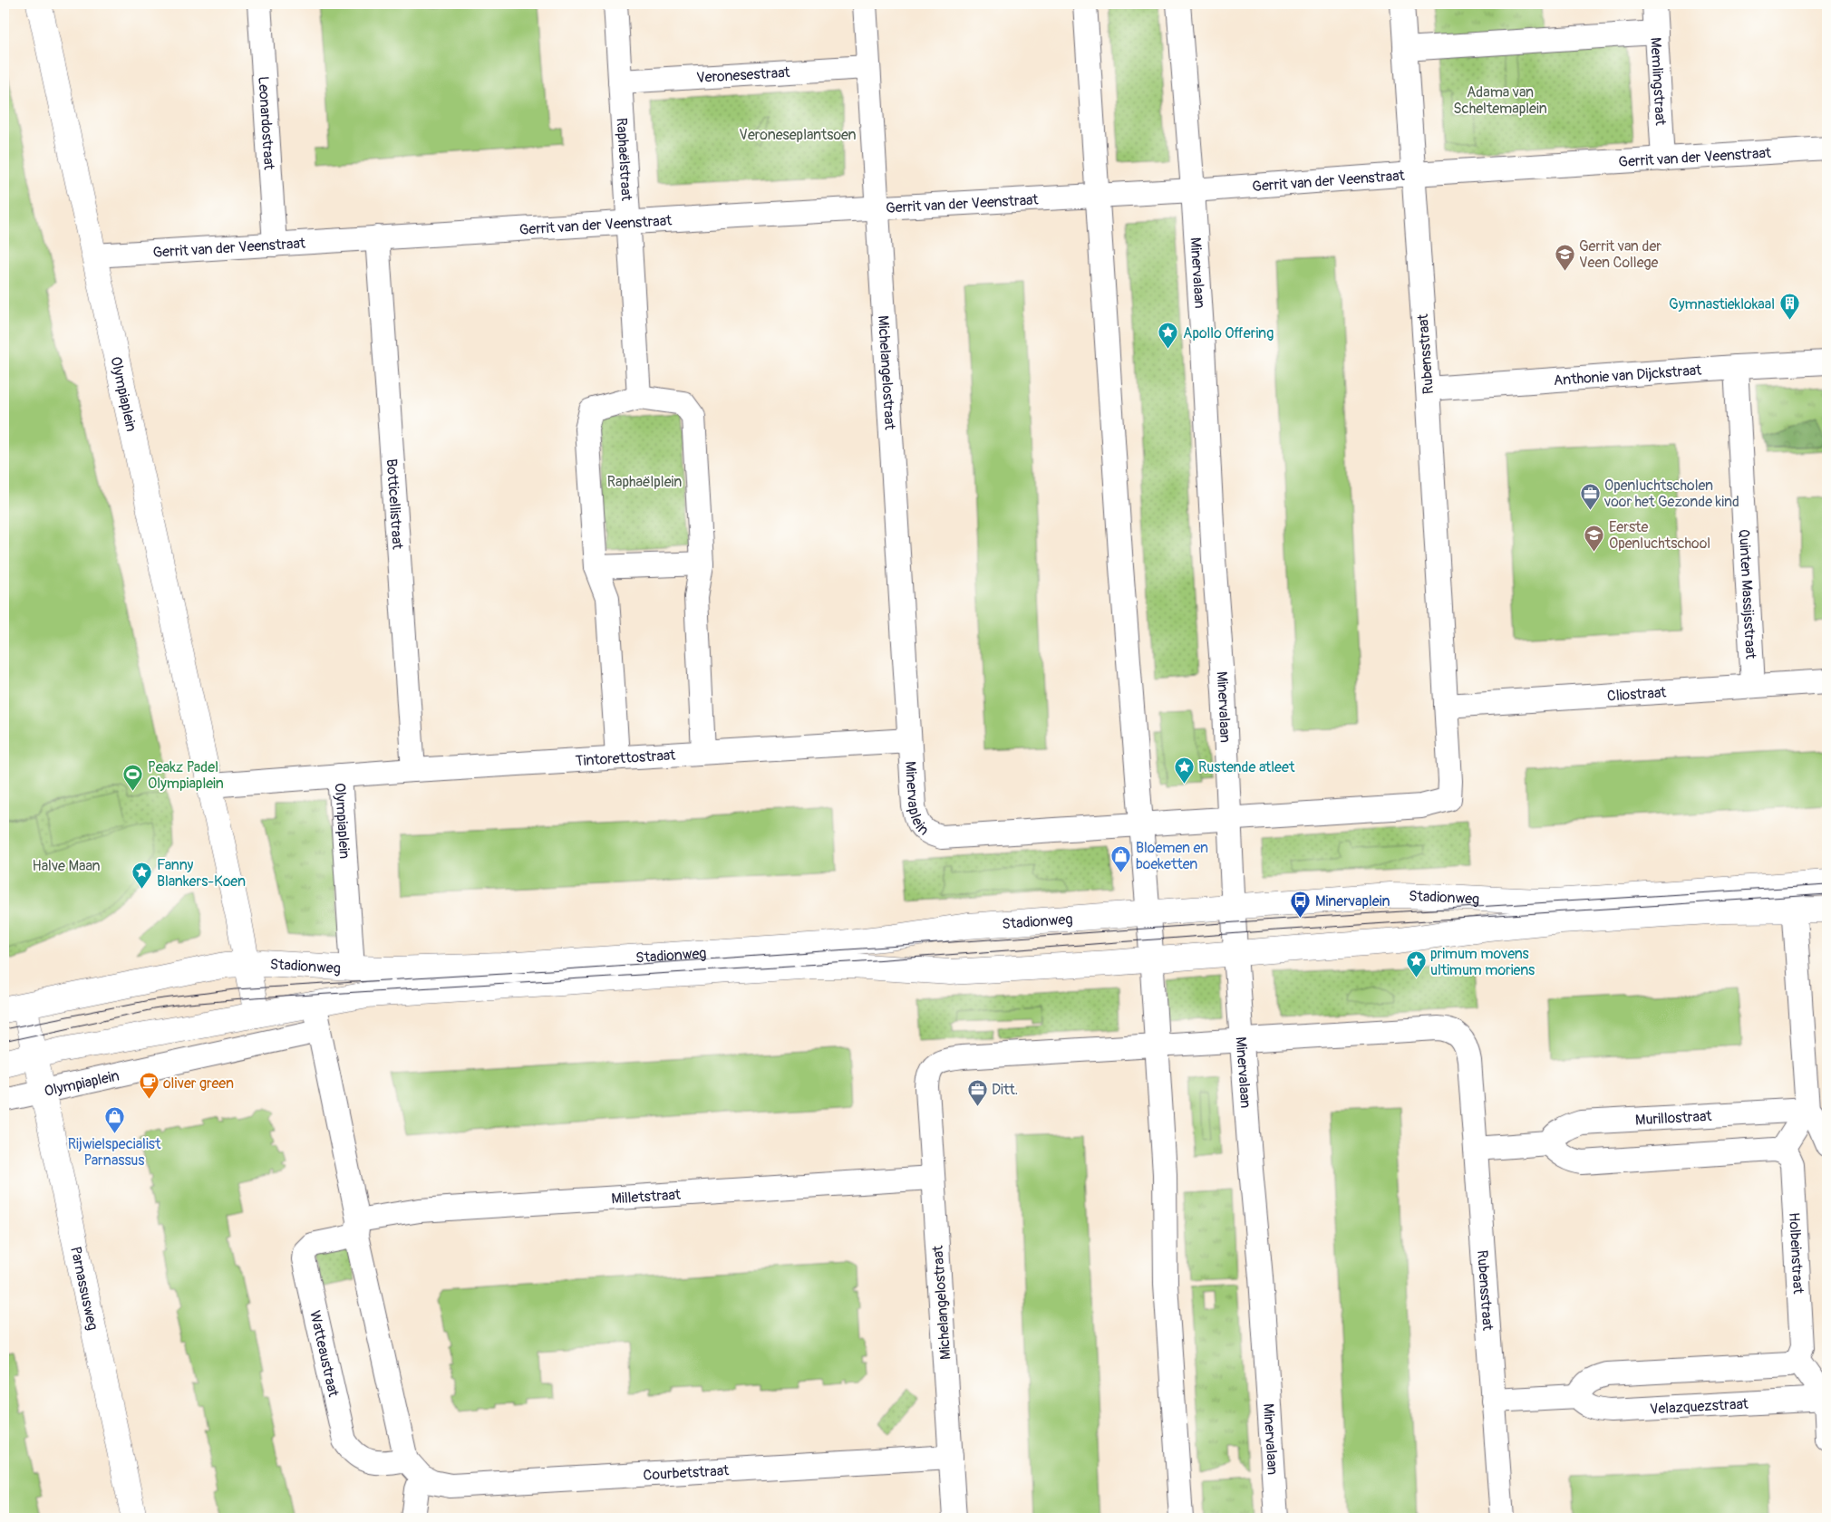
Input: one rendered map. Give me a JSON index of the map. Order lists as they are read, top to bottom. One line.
{"streets":{"main road":["Olympiaplein","Stadionweg","Parnassusweg"],"street":["Veronesestraat","Memlingstraat","Leonardostraat","Gerrit van der Veenstraat","Raphaëlstraat","Minervalaan","Rubensstraat","Michelangelostraat","Anthonie van Dijckstraat","Botticellistraat","Quinten Massijsstraat","Cliostraat","Tintorettostraat","Minervaplein","Murillostraat","Milletstraat","Holbeinstraat","Watteaustraat","Velazquezstraat","Courbetstraat"]},"crossings":[["Veronesestraat","Raphaëlstraat"],["Veronesestraat","Michelangelostraat"],["Memlingstraat","Gerrit van der Veenstraat"],["Leonardostraat","Gerrit van der Veenstraat"],["Gerrit van der Veenstraat","Raphaëlstraat"],["Gerrit van der Veenstraat","Minervalaan"],["Gerrit van der Veenstraat","Rubensstraat"],["Gerrit van der Veenstraat","Michelangelostraat"],["Gerrit van der Veenstraat","Olympiaplein"],["Gerrit van der Veenstraat","Botticellistraat"],["Minervalaan","Rubensstraat"],["Minervalaan","Minervaplein"],["Minervalaan","Stadionweg"],["Rubensstraat","Anthonie van Dijckstraat"],["Rubensstraat","Cliostraat"],["Rubensstraat","Minervaplein"],["Michelangelostraat","Tintorettostraat"],["Michelangelostraat","Minervaplein"],["Michelangelostraat","Milletstraat"],["Michelangelostraat","Courbetstraat"],["Anthonie van Dijckstraat","Quinten Massijsstraat"],["Olympiaplein","Tintorettostraat"],["Olympiaplein","Stadionweg"],["Olympiaplein","Parnassusweg"],["Botticellistraat","Tintorettostraat"],["Quinten Massijsstraat","Cliostraat"],["Cliostraat","Minervaplein"],["Tintorettostraat","Minervaplein"],["Milletstraat","Watteaustraat"],["Watteaustraat","Courbetstraat"]],"parks":["Adama van Scheltemaplein","Veroneseplantsoen","Raphaëlplein","Halve Maan"],"places":{"school or university":["Gerrit van der Veen College","Eerste Openluchtschool"],"building":["Gymnastieklokaal"],"place":["Apollo Offering","Rustende atleet","Fanny Blankers-Koen","primum movens ultimum moriens"],"office":["Openluchtscholen voor het Gezonde kind","Ditt."],"sports":["Peakz Padel Olympiaplein"],"shop":["Bloemen en boeketten","Rijwielspecialist Parnassus"],"bus stop":["Minervaplein"],"cafe":["oliver green"]}}
